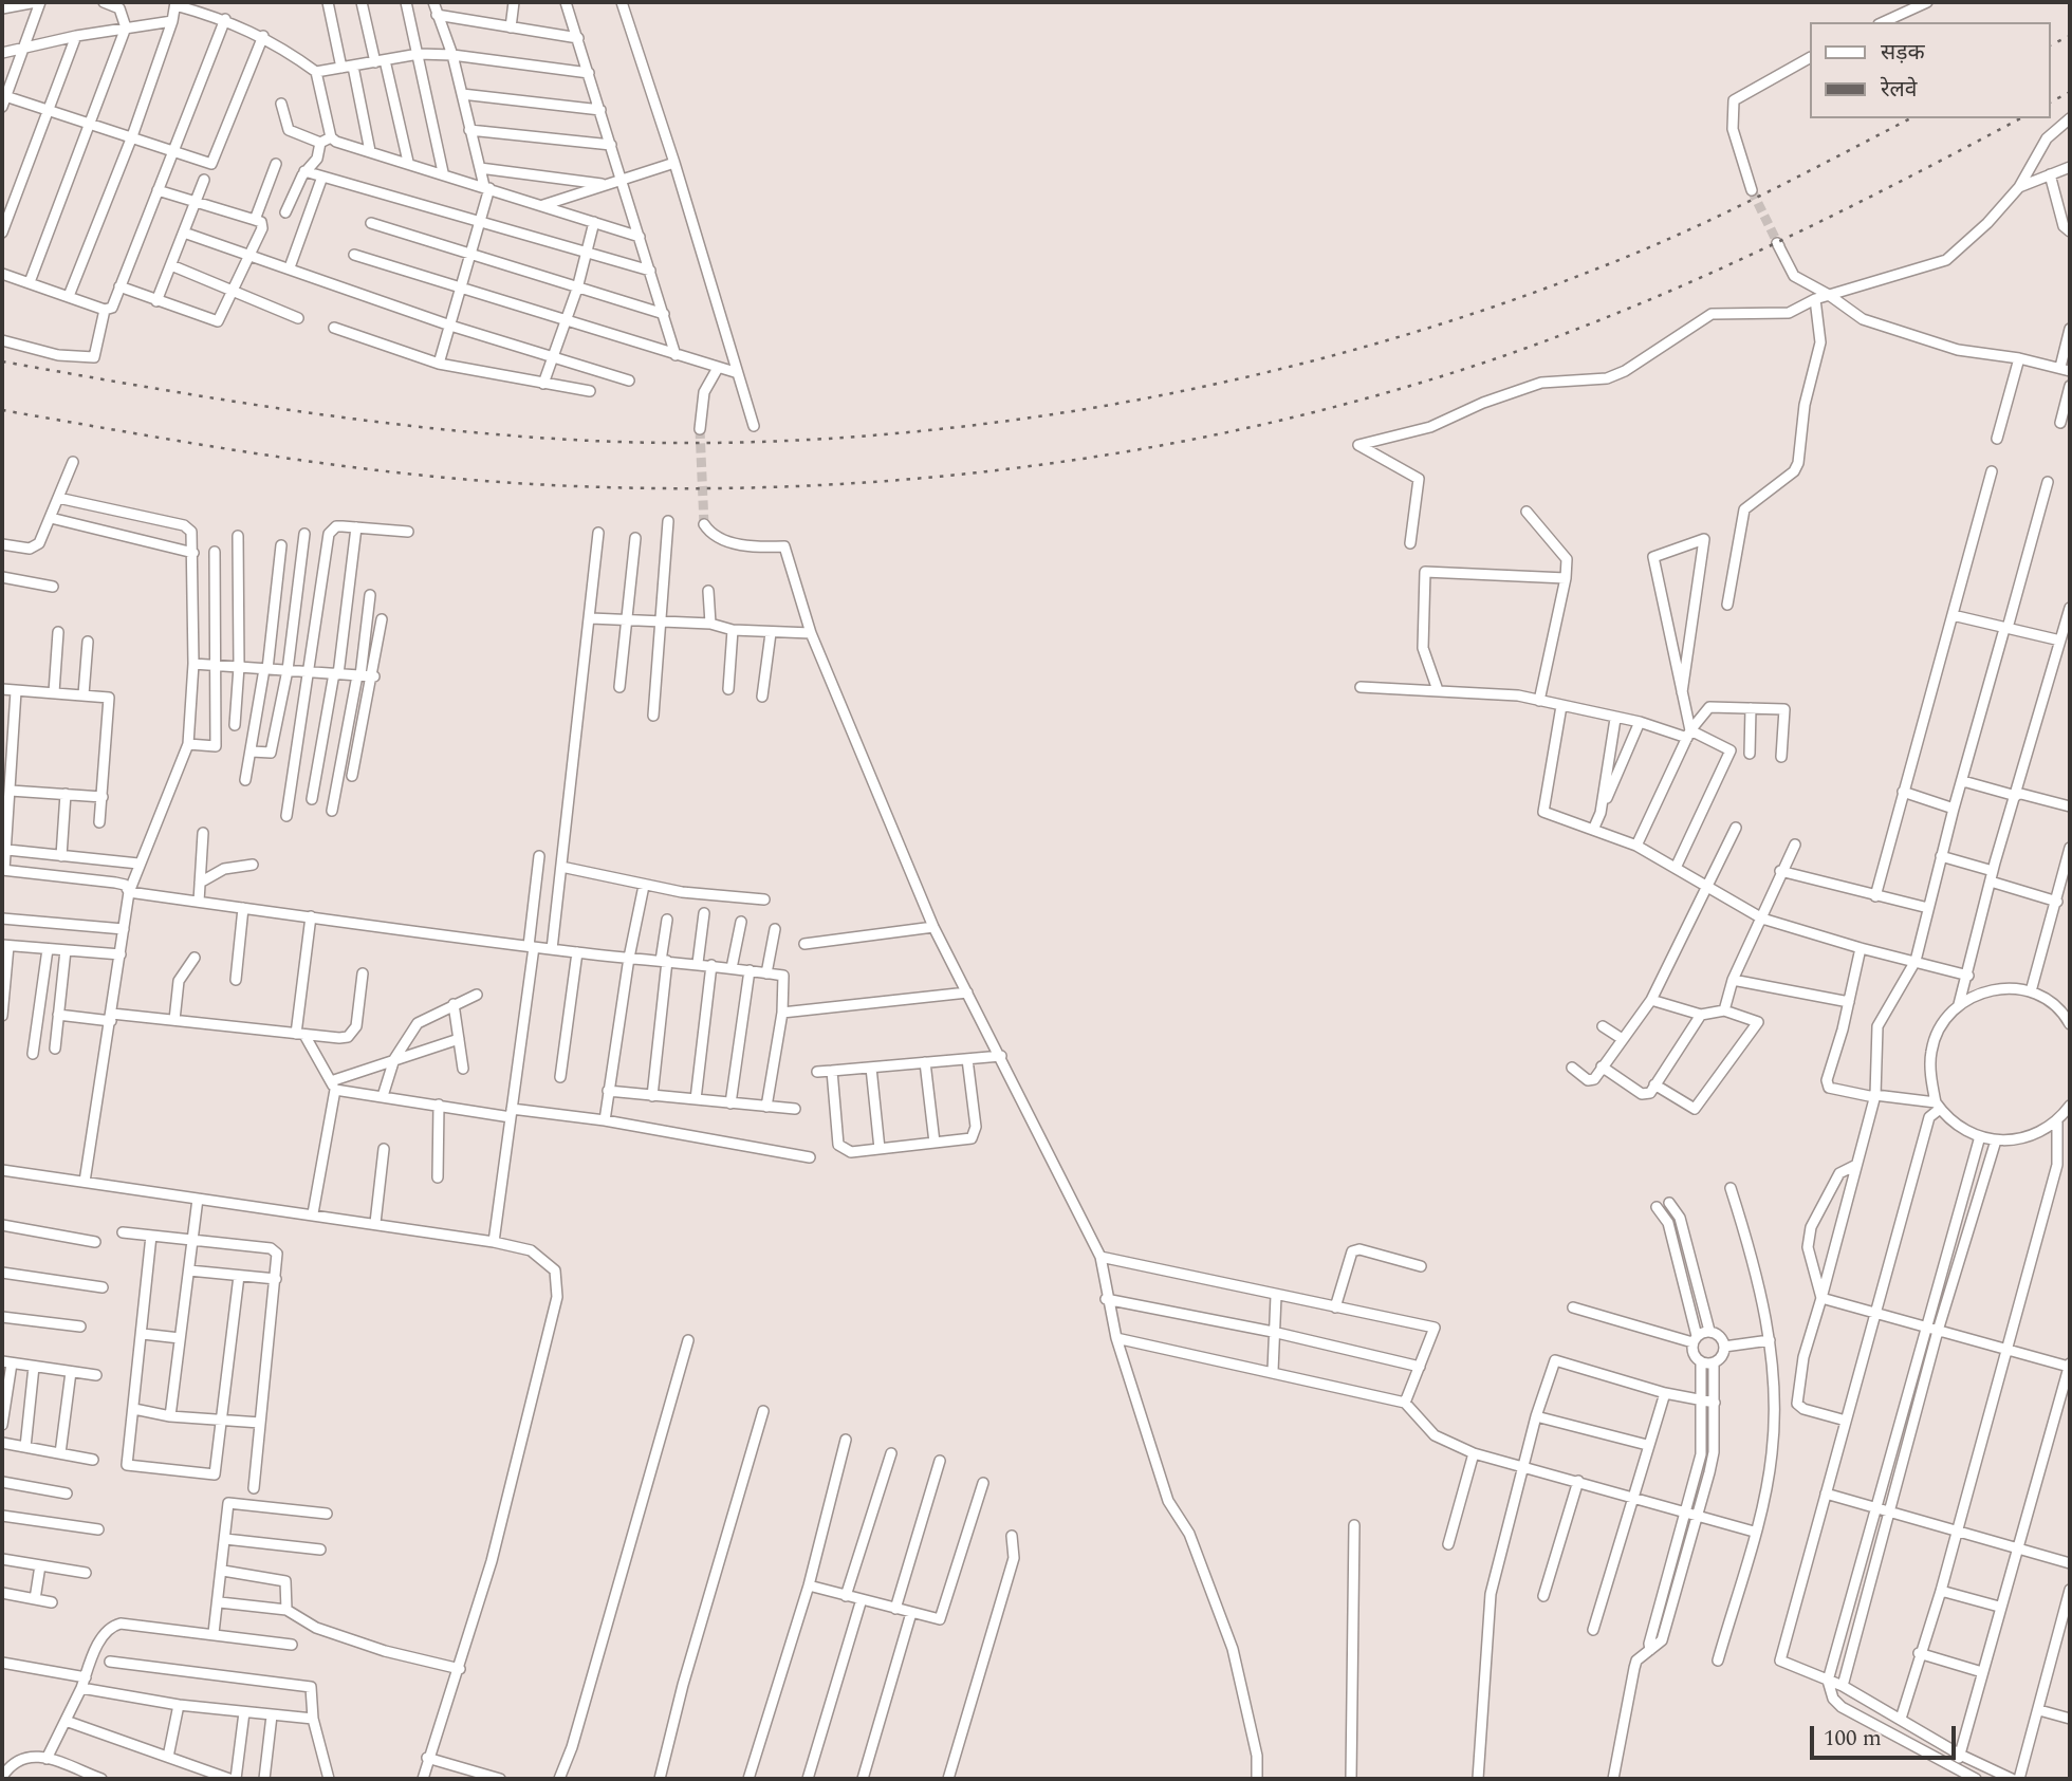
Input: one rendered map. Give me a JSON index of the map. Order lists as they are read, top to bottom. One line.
{"legend":["सड़क","रेलवे"],"scale_bar":"100 m"}
